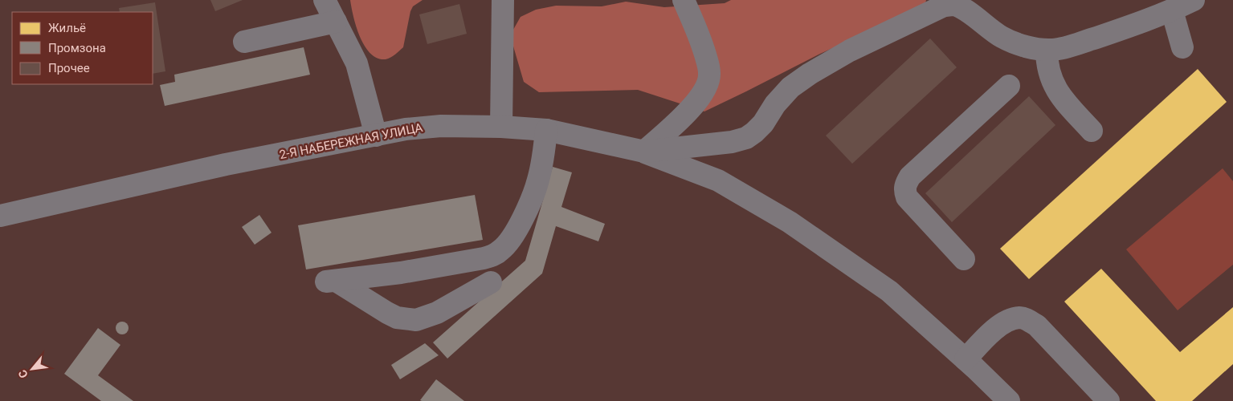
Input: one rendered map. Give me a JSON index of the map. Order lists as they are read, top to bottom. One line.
{"streets":{"street":["2-Я НАБЕРЕЖНАЯ УЛИЦА"]},"legend":["Жильё","Промзона","Прочее"],"north":"bottom left"}
